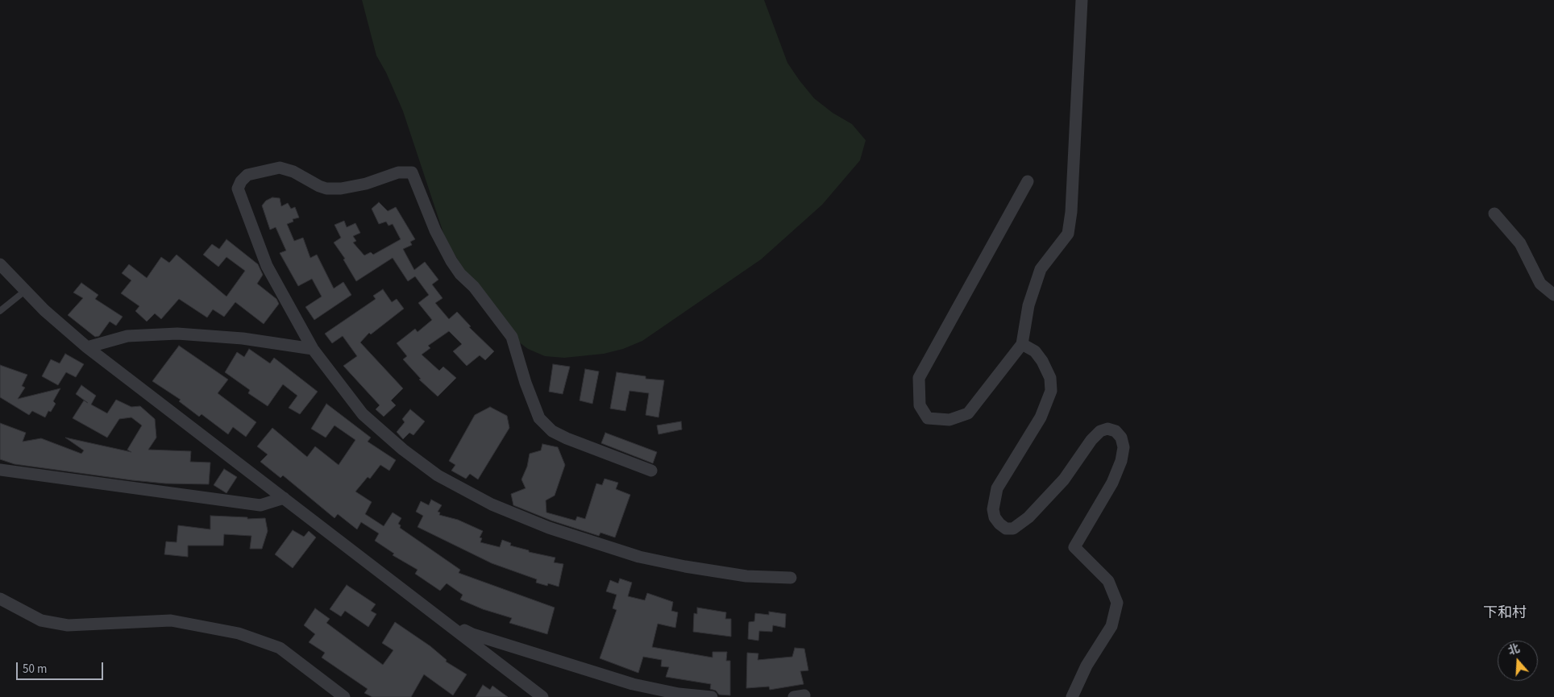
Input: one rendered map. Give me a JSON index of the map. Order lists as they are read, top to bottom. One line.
{"districts":["下和村"],"scale_bar":"50 m","north":"top"}
